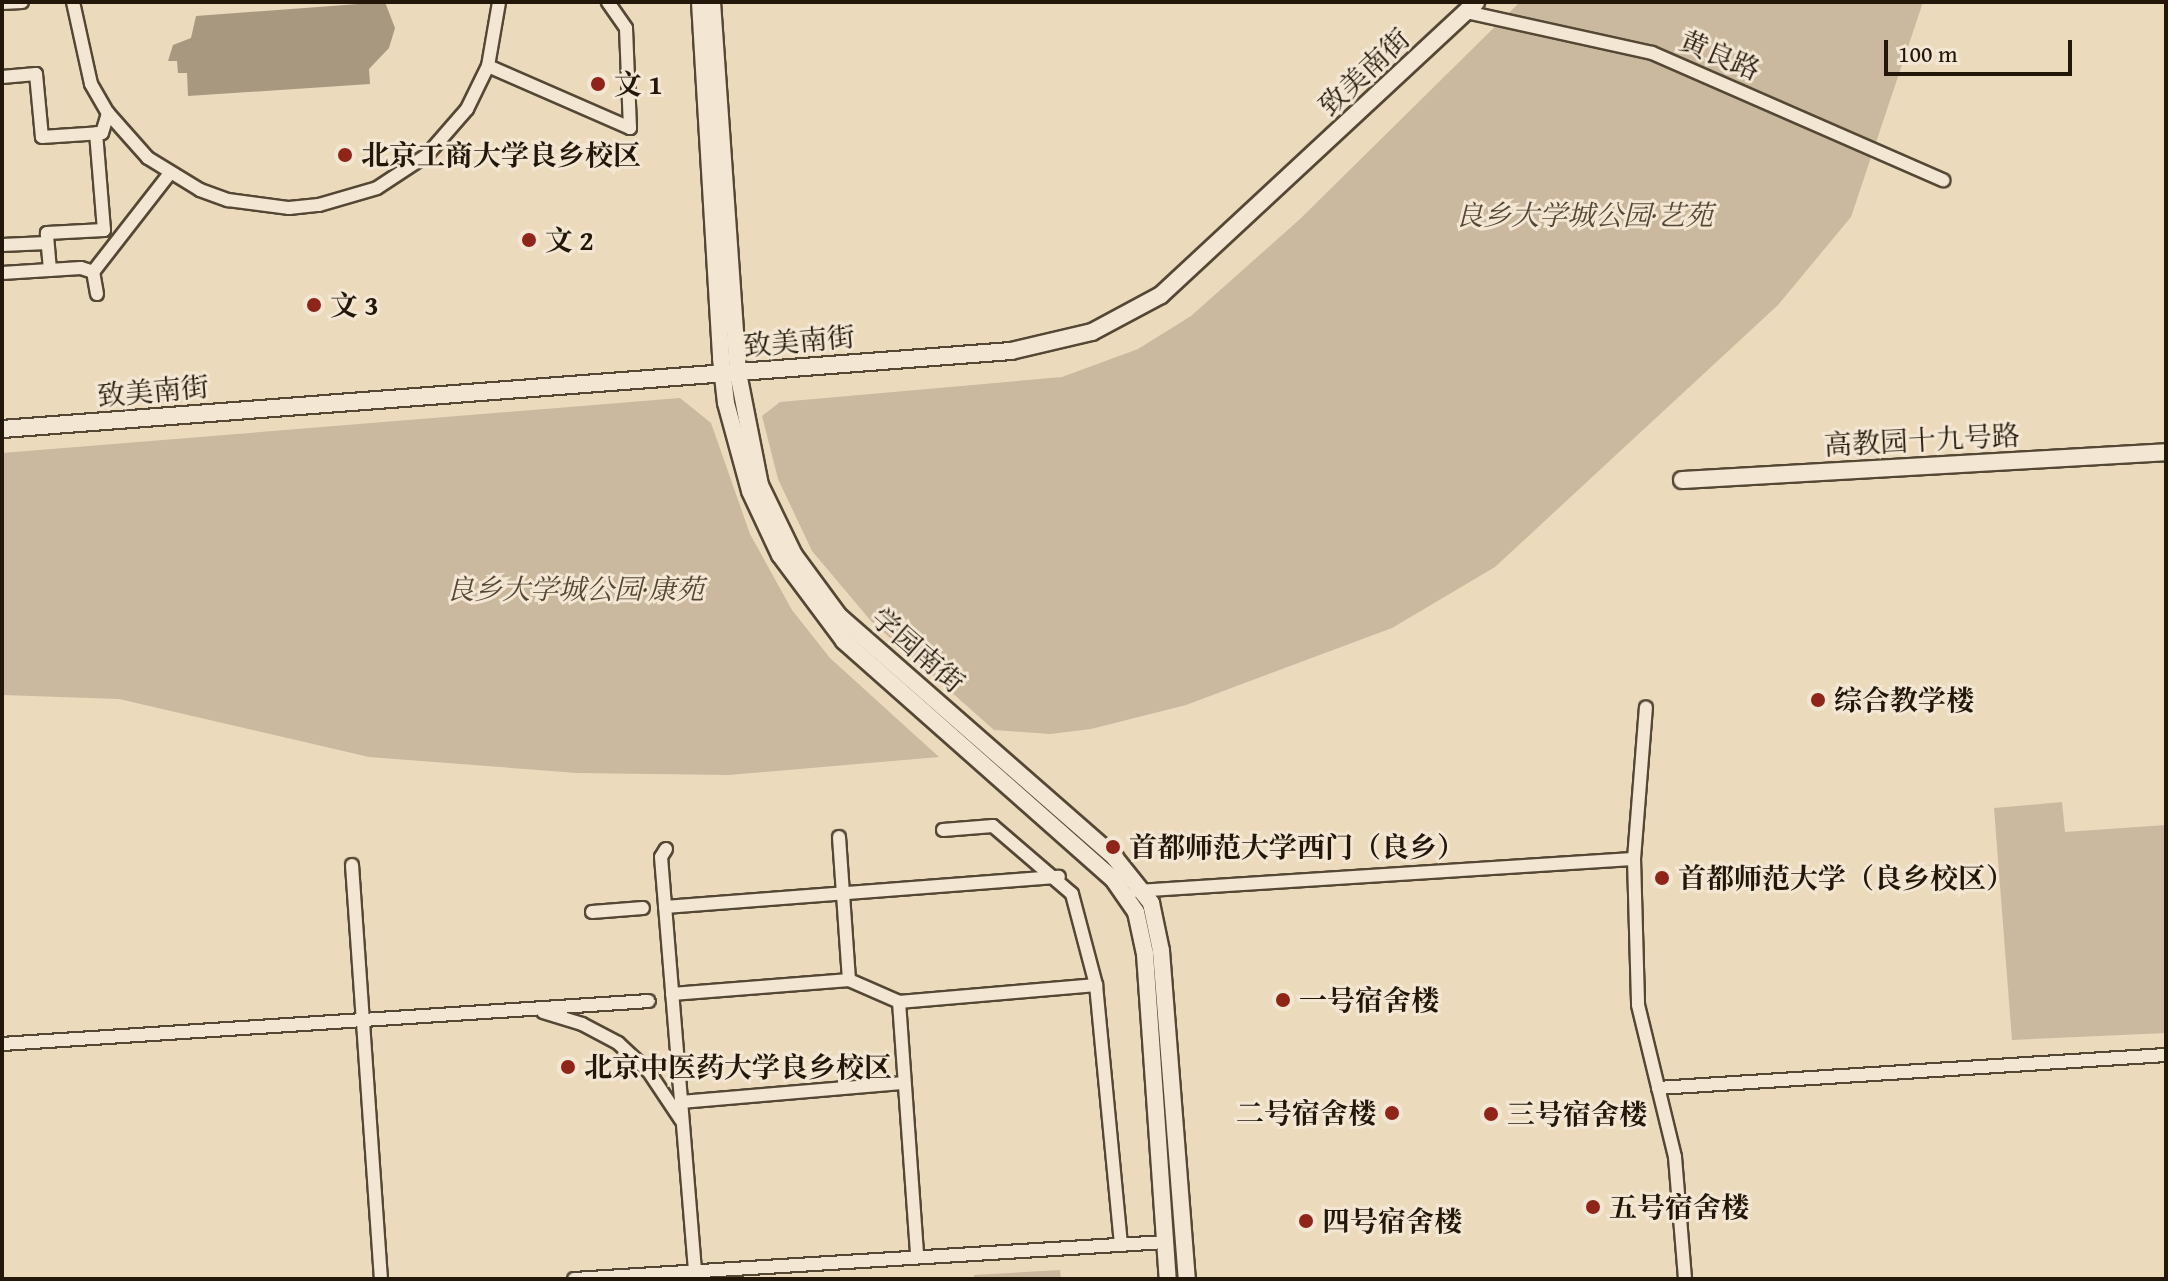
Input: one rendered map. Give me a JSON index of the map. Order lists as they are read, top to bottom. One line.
{"streets":{"street":["黄良路","致美南街","高教园十九号路","学园南街"]},"crossings":[["黄良路","致美南街"],["致美南街","学园南街"]],"parks":["良乡大学城公园·艺苑","良乡大学城公园·康苑"],"places":["文 1","北京工商大学良乡校区","文 2","文 3","综合教学楼","首都师范大学西门（良乡）","首都师范大学（良乡校区）","一号宿舍楼","北京中医药大学良乡校区","二号宿舍楼","三号宿舍楼","五号宿舍楼","四号宿舍楼"],"scale_bar":"100 m"}
